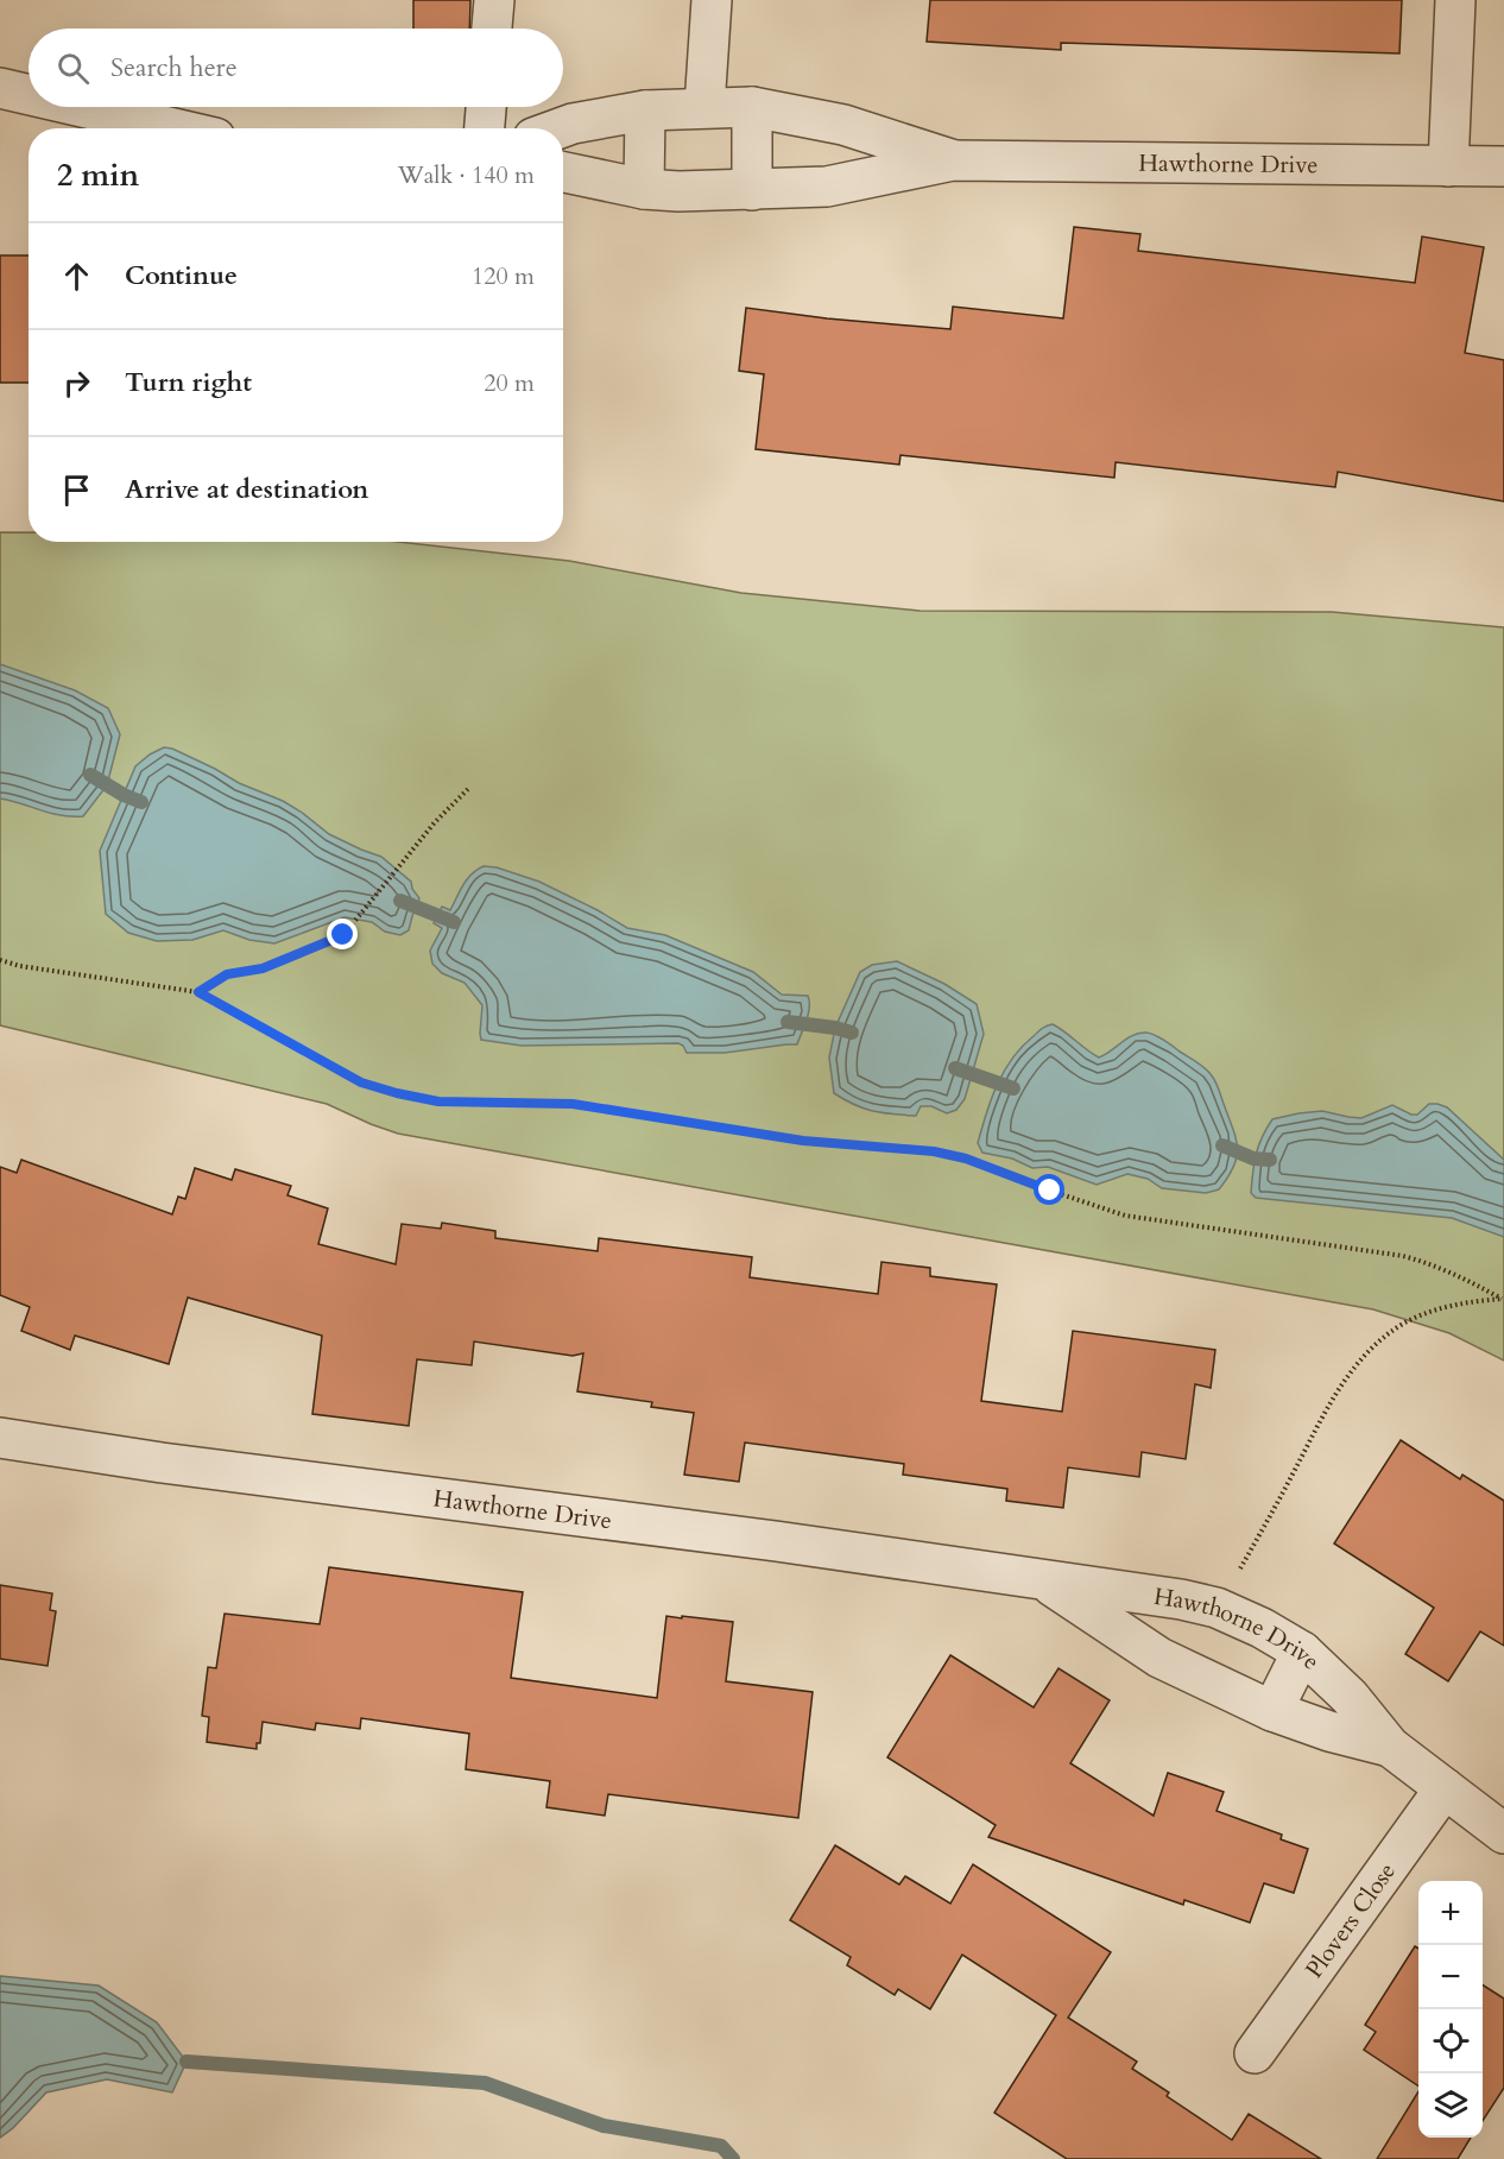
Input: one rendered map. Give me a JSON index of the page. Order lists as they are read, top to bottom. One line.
{"streets":{"street":["Hawthorne Drive","Plovers Close"]},"crossings":[["Hawthorne Drive","Plovers Close"]],"page":{"search":"Search here","heading":["2 min","Walk · 140 m"],"list":[["Continue","120 m"],["Turn right","20 m"],"Arrive at destination"],"map_buttons":["+","−"]}}
